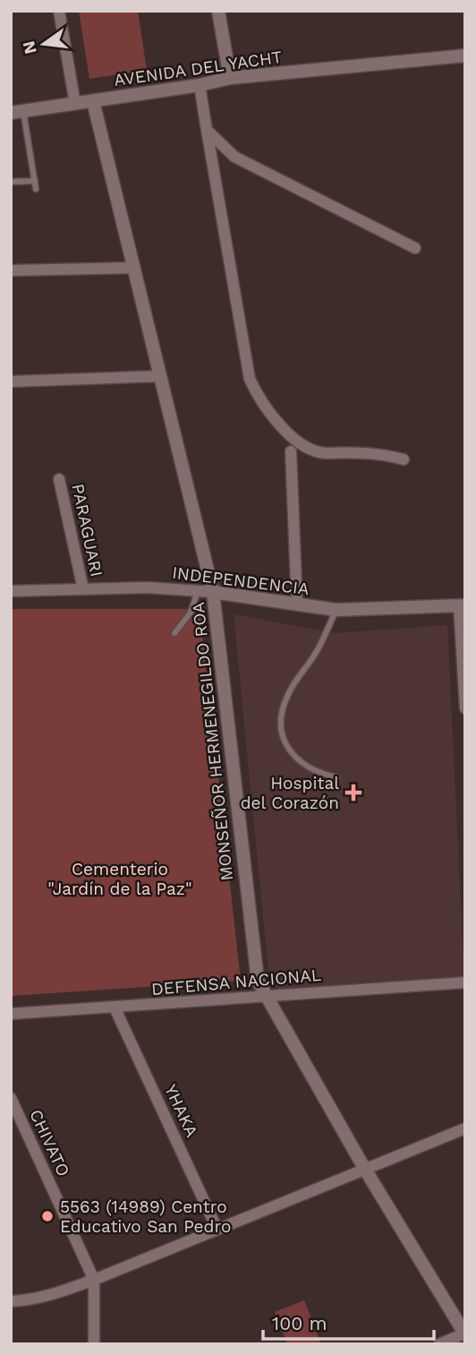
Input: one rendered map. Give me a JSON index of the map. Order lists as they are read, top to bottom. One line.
{"streets":{"street":["AVENIDA DEL YACHT","PARAGUARI","INDEPENDENCIA","MONSEÑOR HERMENEGILDO ROA","DEFENSA NACIONAL","YHAKA","CHIVATO"]},"crossings":[["AVENIDA DEL YACHT","MONSEÑOR HERMENEGILDO ROA"],["PARAGUARI","INDEPENDENCIA"],["INDEPENDENCIA","MONSEÑOR HERMENEGILDO ROA"],["MONSEÑOR HERMENEGILDO ROA","DEFENSA NACIONAL"],["DEFENSA NACIONAL","YHAKA"]],"parks":["Cementerio \"Jardín de la Paz\""],"places":{"health":["Hospital del Corazón"],"other":["5563 (14989) Centro Educativo San Pedro"]},"scale_bar":"100 m","north":"left"}
